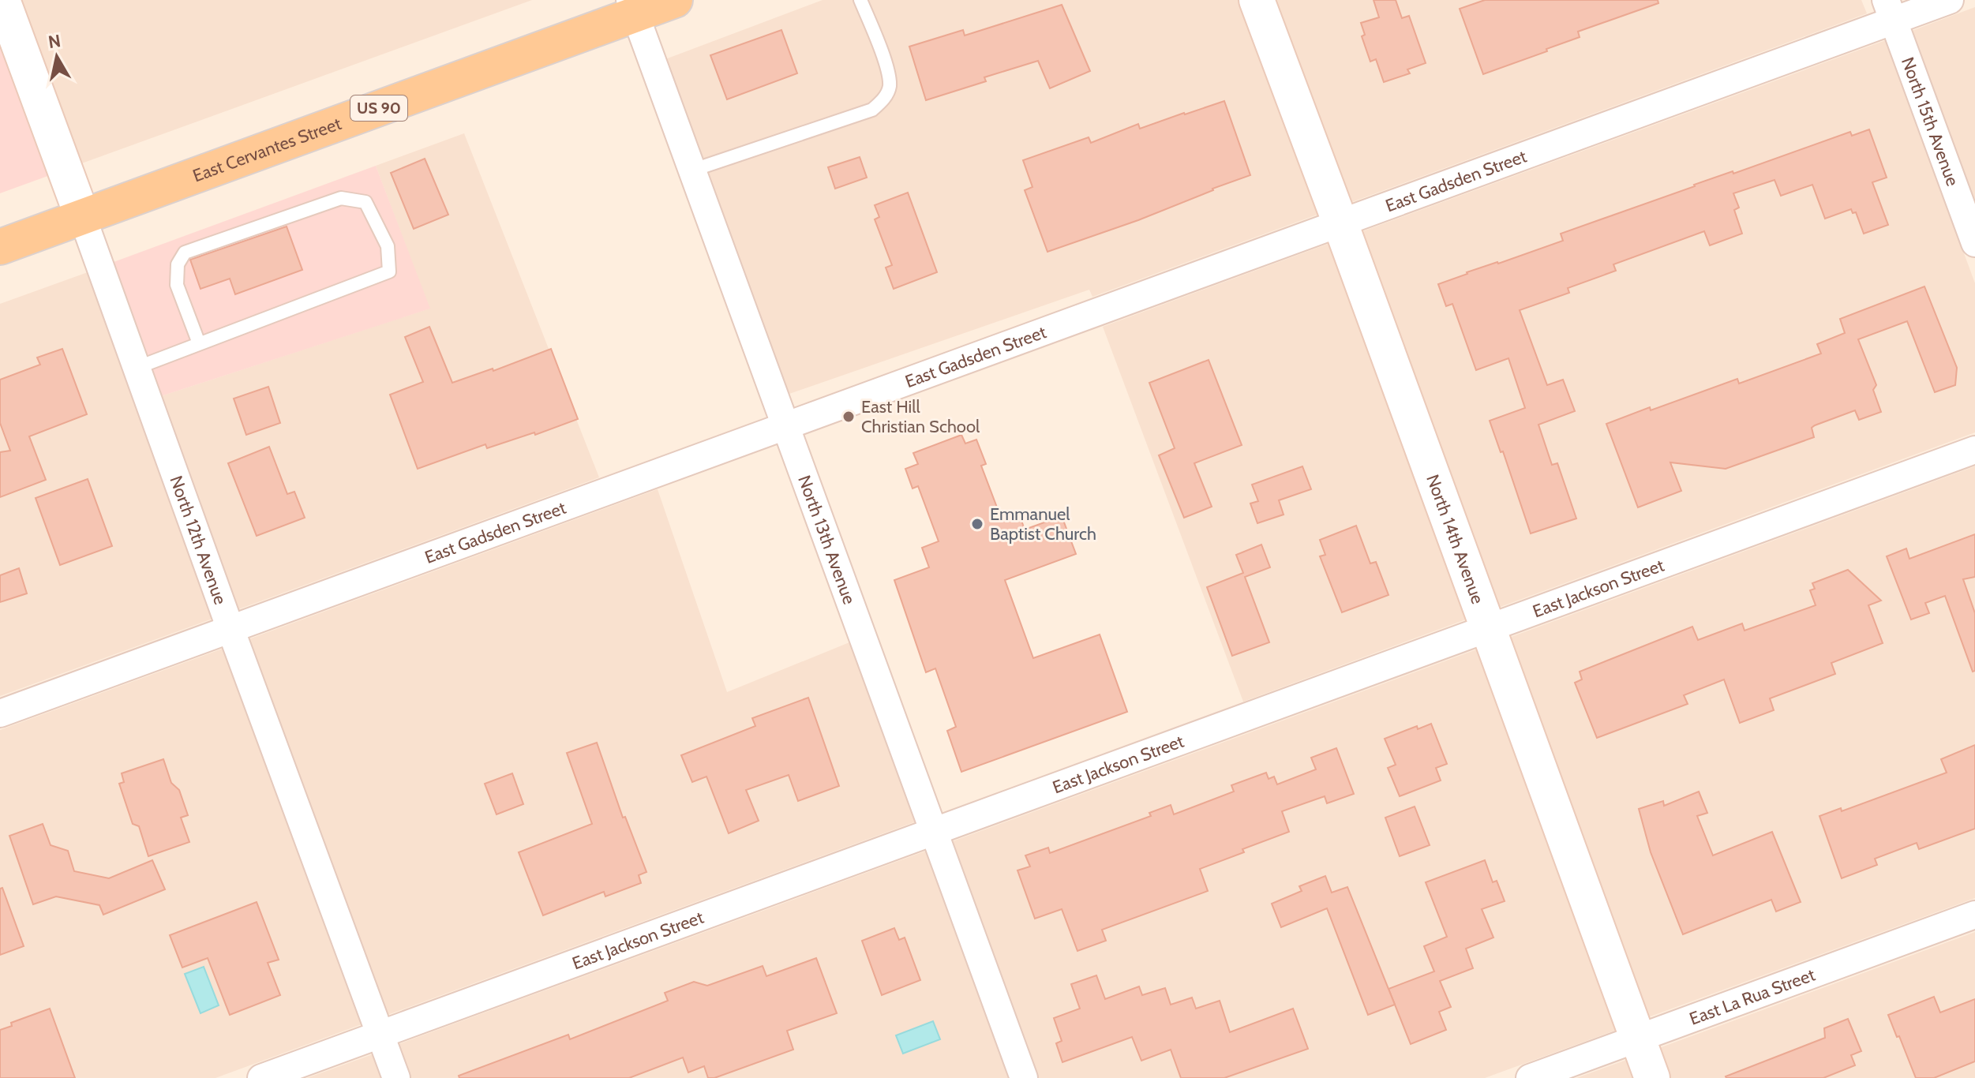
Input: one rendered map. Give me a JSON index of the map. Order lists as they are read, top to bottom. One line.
{"streets":{"main road":["US 90","East Cervantes Street"],"street":["North 15th Avenue","East Gadsden Street","North 12th Avenue","North 13th Avenue","North 14th Avenue","East Jackson Street","East La Rua Street"]},"crossings":[["North 15th Avenue","East Gadsden Street"],["East Cervantes Street","North 12th Avenue"],["East Cervantes Street","North 13th Avenue"],["East Gadsden Street","North 12th Avenue"],["East Gadsden Street","North 13th Avenue"],["East Gadsden Street","North 14th Avenue"],["North 12th Avenue","East Jackson Street"],["North 13th Avenue","East Jackson Street"],["North 14th Avenue","East Jackson Street"],["North 14th Avenue","East La Rua Street"]],"places":["East Hill Christian School","Emmanuel Baptist Church"],"north":"top"}
